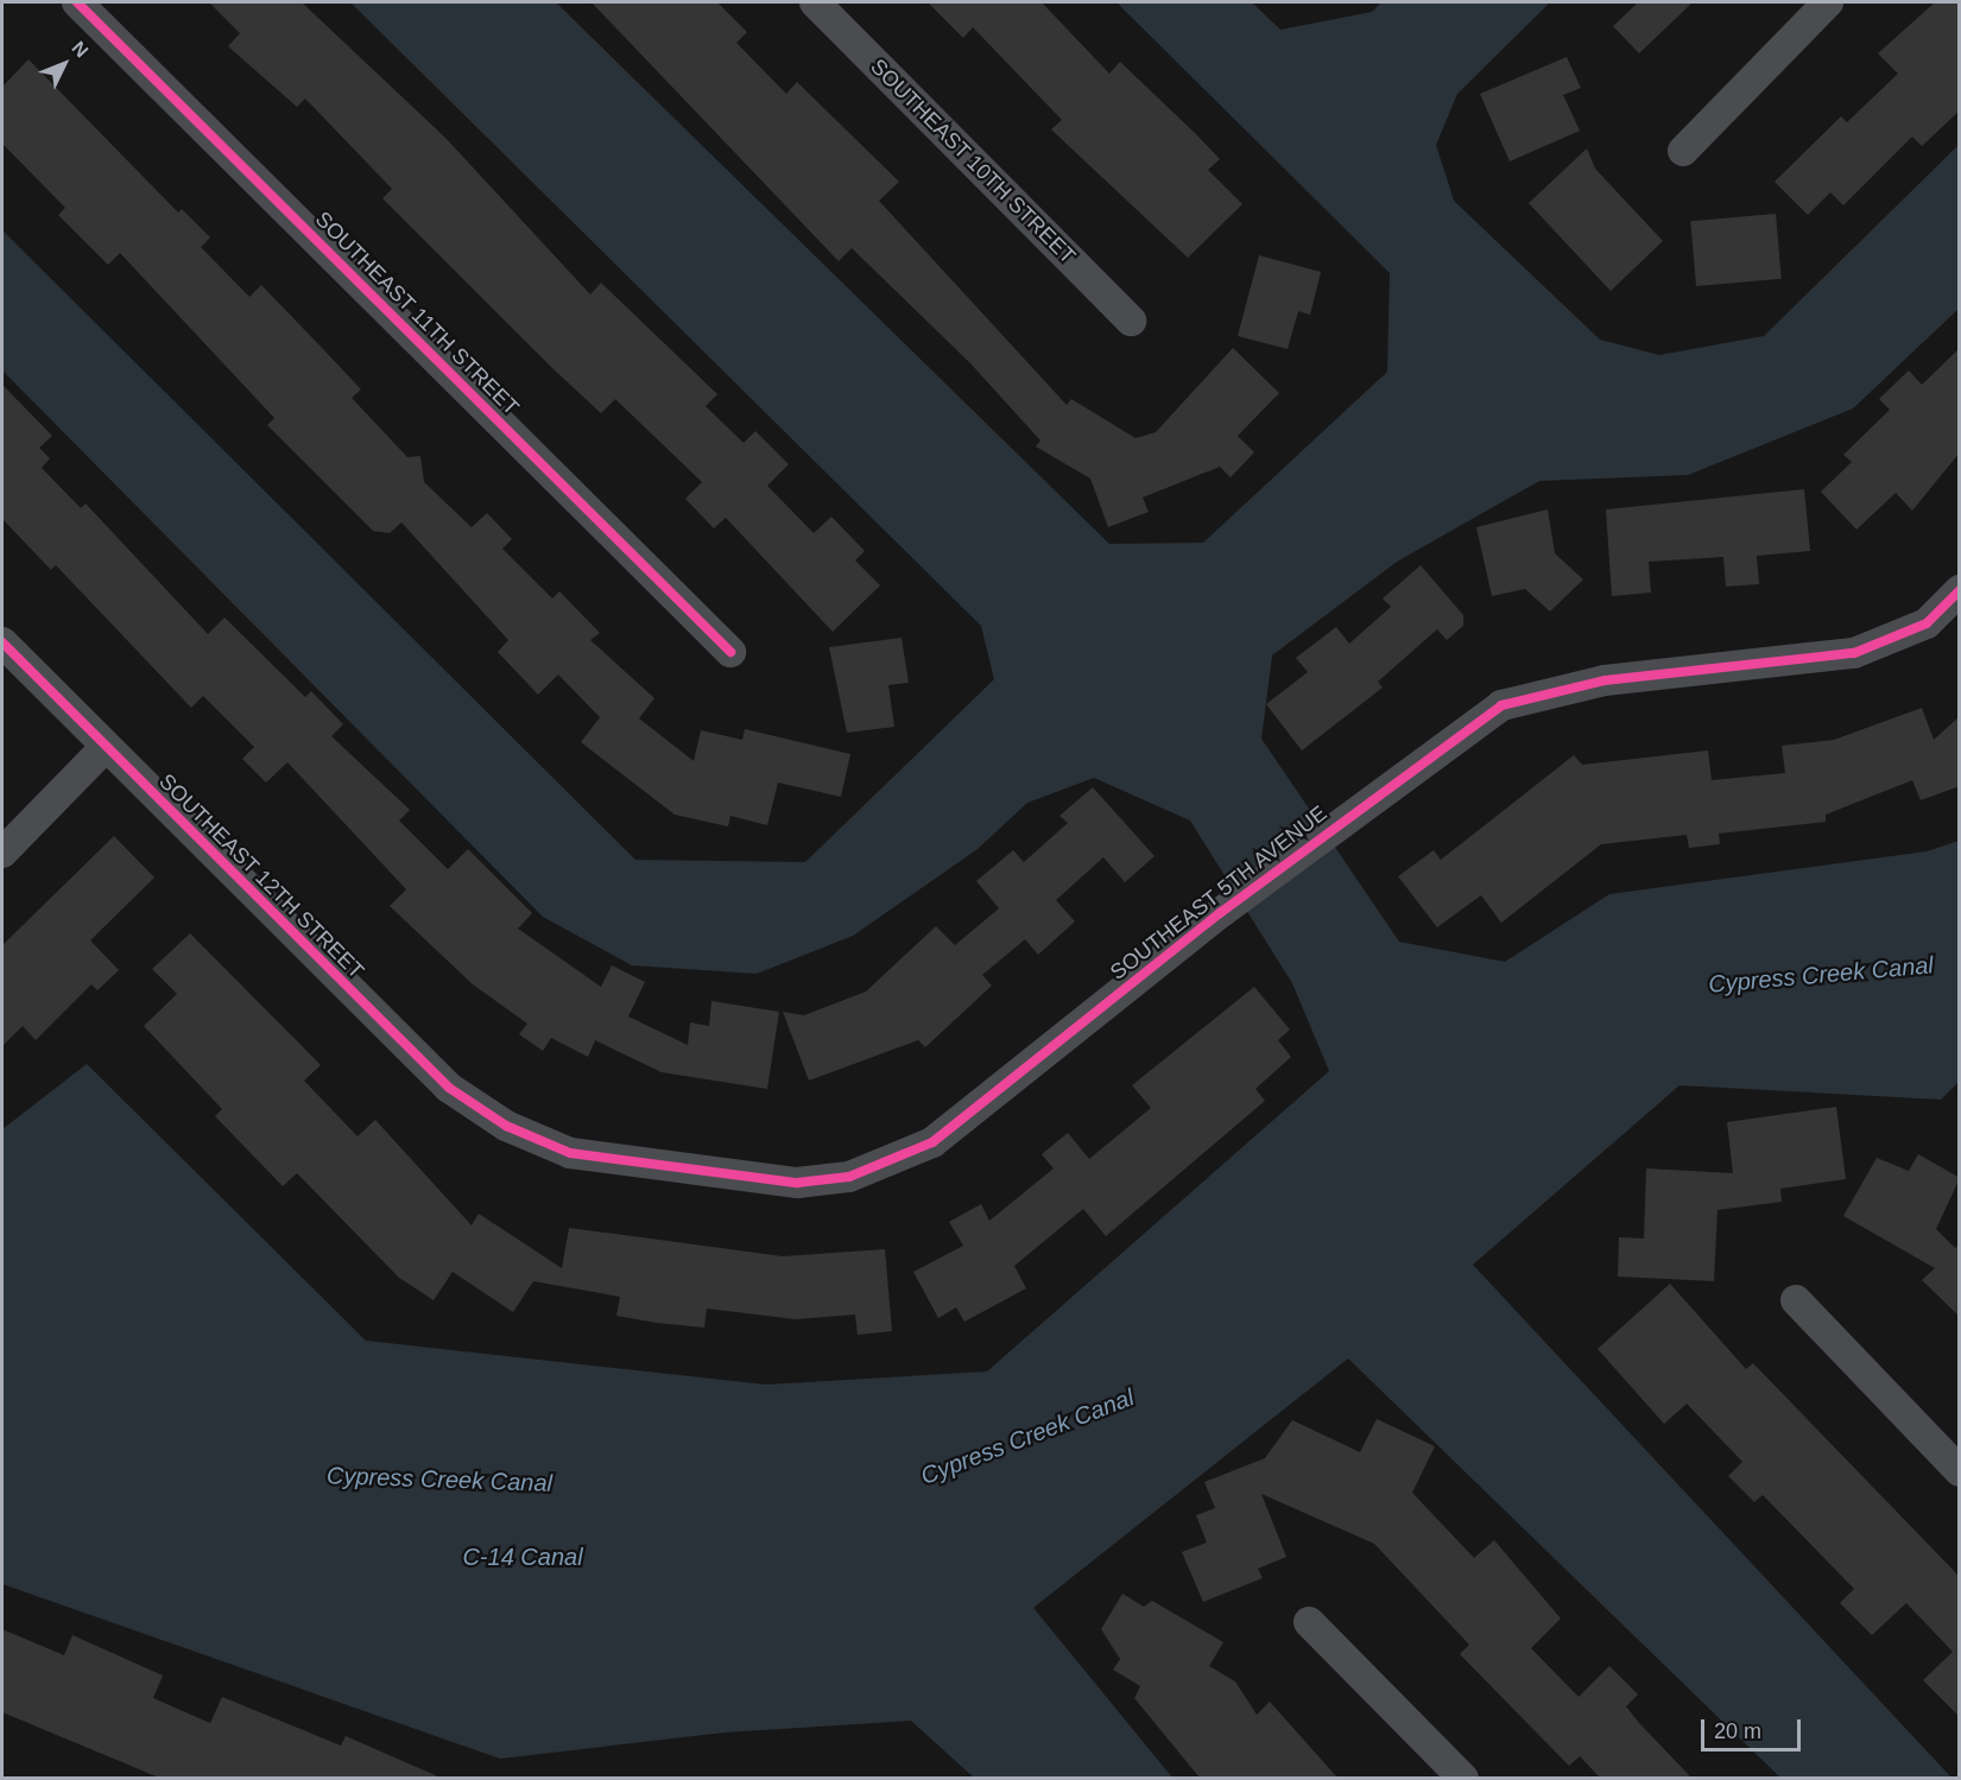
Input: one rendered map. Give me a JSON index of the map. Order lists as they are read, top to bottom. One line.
{"streets":{"street":["SOUTHEAST 10TH STREET","SOUTHEAST 11TH STREET","SOUTHEAST 12TH STREET","SOUTHEAST 5TH AVENUE"]},"crossings":[["SOUTHEAST 12TH STREET","SOUTHEAST 5TH AVENUE"]],"water":["Cypress Creek Canal","C-14 Canal"],"scale_bar":"20 m","north":"top right"}
